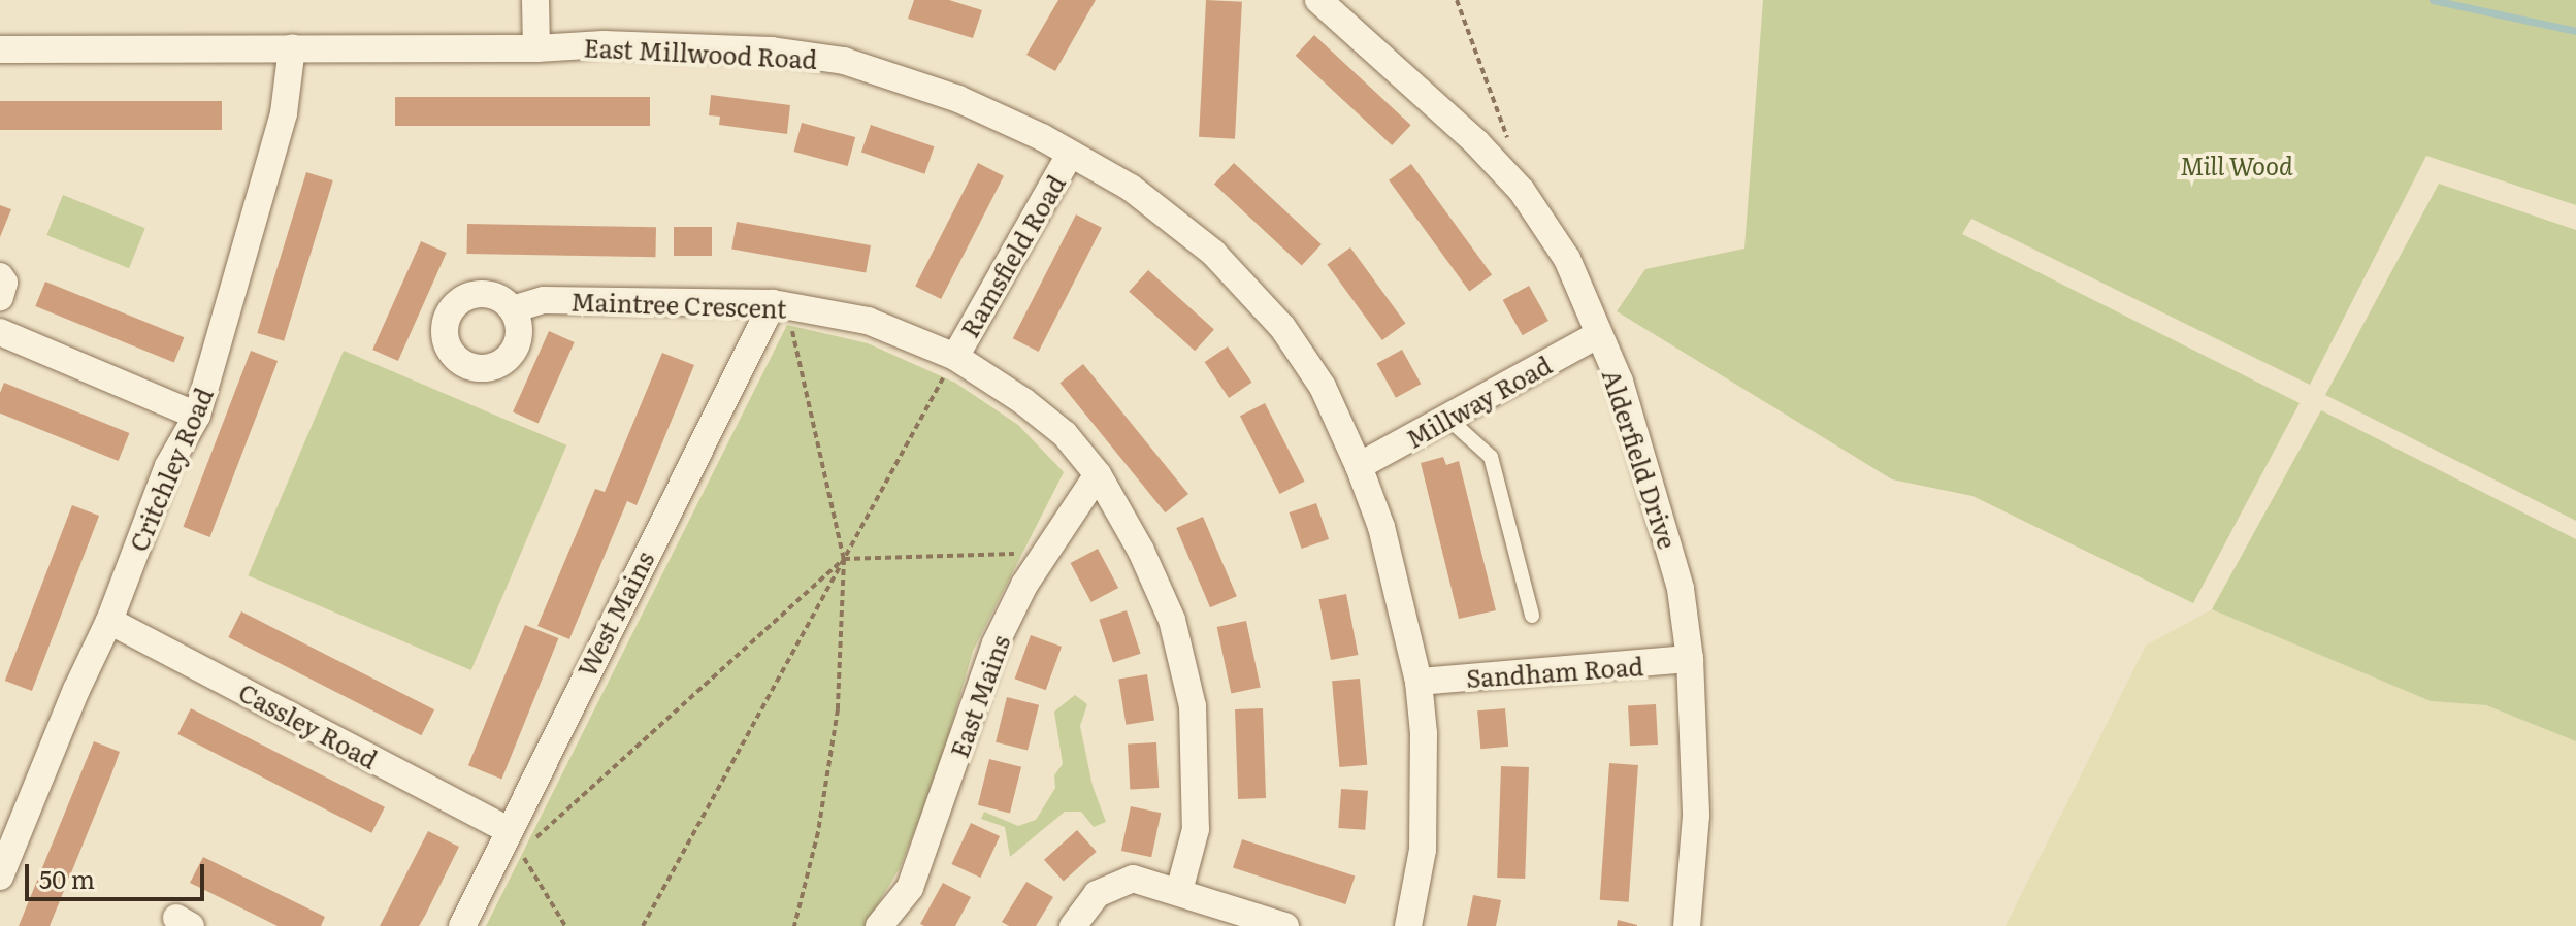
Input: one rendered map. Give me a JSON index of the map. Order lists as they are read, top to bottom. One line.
{"streets":{"street":["East Millwood Road","Ramsfield Road","Maintree Crescent","Millway Road","Alderfield Drive","Critchley Road","West Mains","Sandham Road","East Mains","Cassley Road"]},"crossings":[["East Millwood Road","Ramsfield Road"],["East Millwood Road","Millway Road"],["East Millwood Road","Critchley Road"],["East Millwood Road","Sandham Road"],["Ramsfield Road","Maintree Crescent"],["Maintree Crescent","West Mains"],["Maintree Crescent","East Mains"],["Millway Road","Alderfield Drive"],["Alderfield Drive","Sandham Road"],["Critchley Road","Cassley Road"],["West Mains","Cassley Road"]],"parks":["Mill Wood"],"scale_bar":"50 m"}
